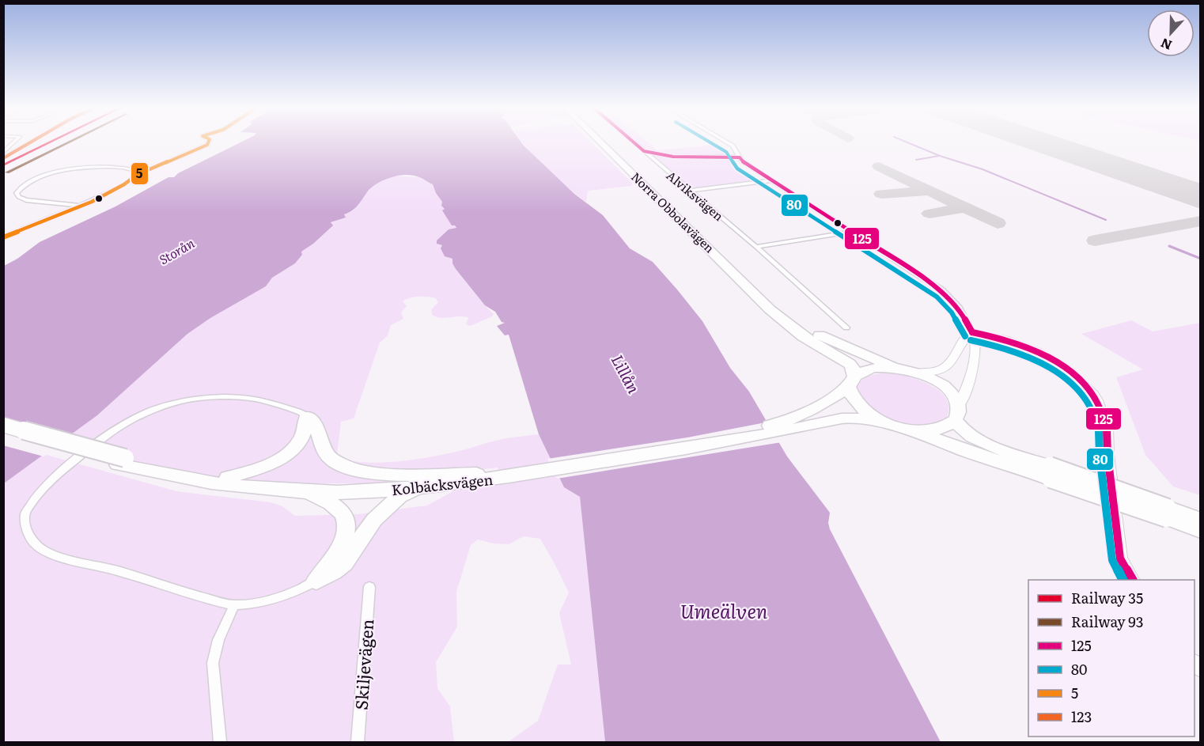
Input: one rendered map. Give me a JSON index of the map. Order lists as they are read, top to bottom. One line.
{"streets":{"highway":["Norra Obbolavägen","Kolbäcksvägen"],"street":["Alviksvägen","Skiljevägen"]},"crossings":[["Norra Obbolavägen","Kolbäcksvägen"]],"water":["Storån","Lillån","Umeälven"],"lines":["rail line 35","rail line 93","transit line 125","transit line 80","transit line 5","transit line 123"],"legend":["Railway 35","Railway 93","125","80","5","123"],"north":"bottom"}
